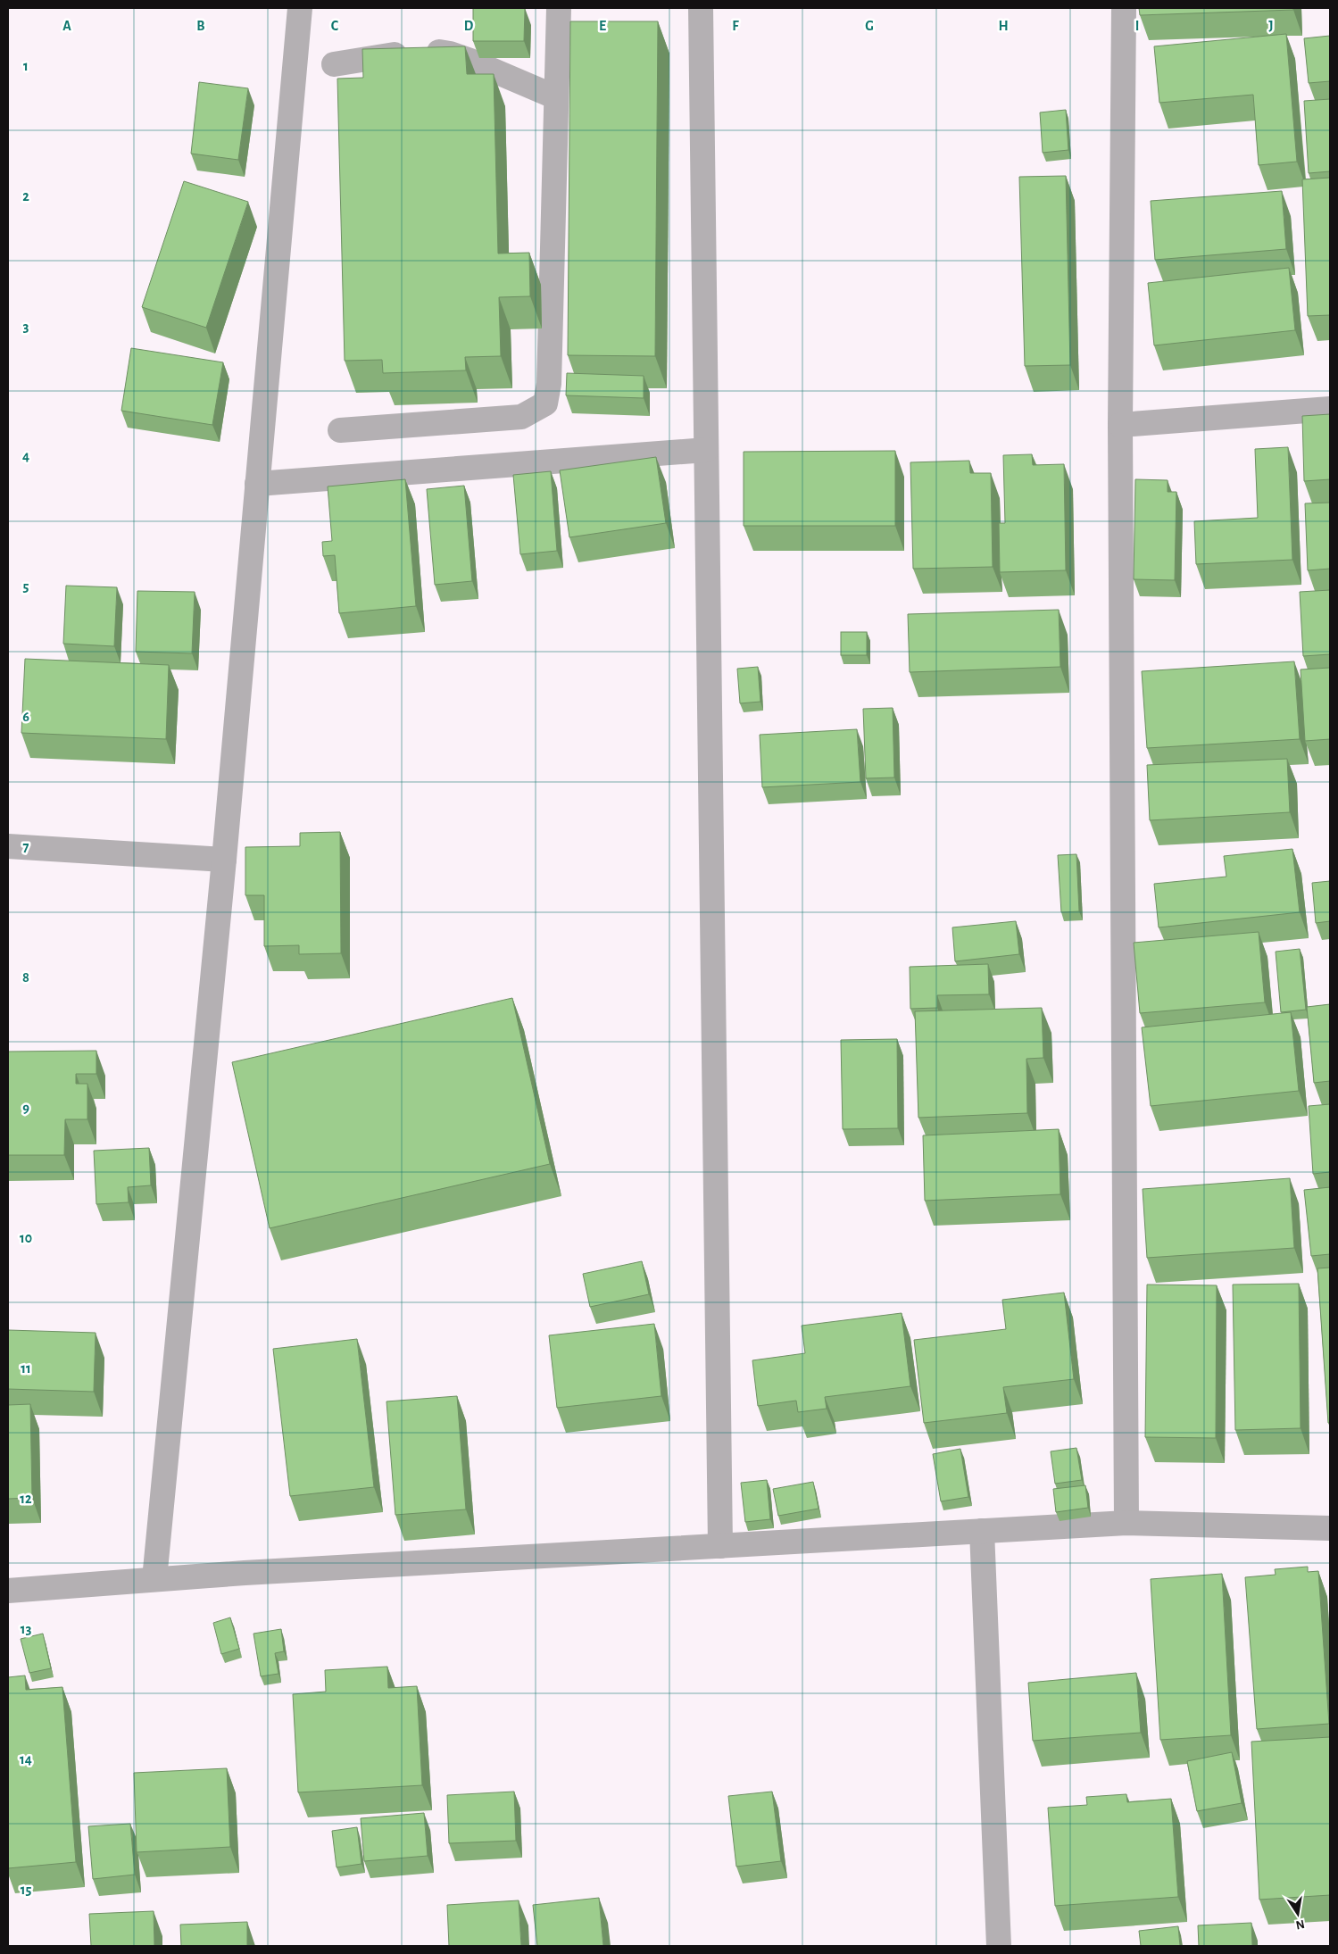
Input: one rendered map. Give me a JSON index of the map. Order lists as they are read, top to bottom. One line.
{"north":"bottom","grid":{"columns":["A","B","C","D","E","F","G","H","I","J"],"rows":["1","2","3","4","5","6","7","8","9","10","11","12","13","14","15"]}}
